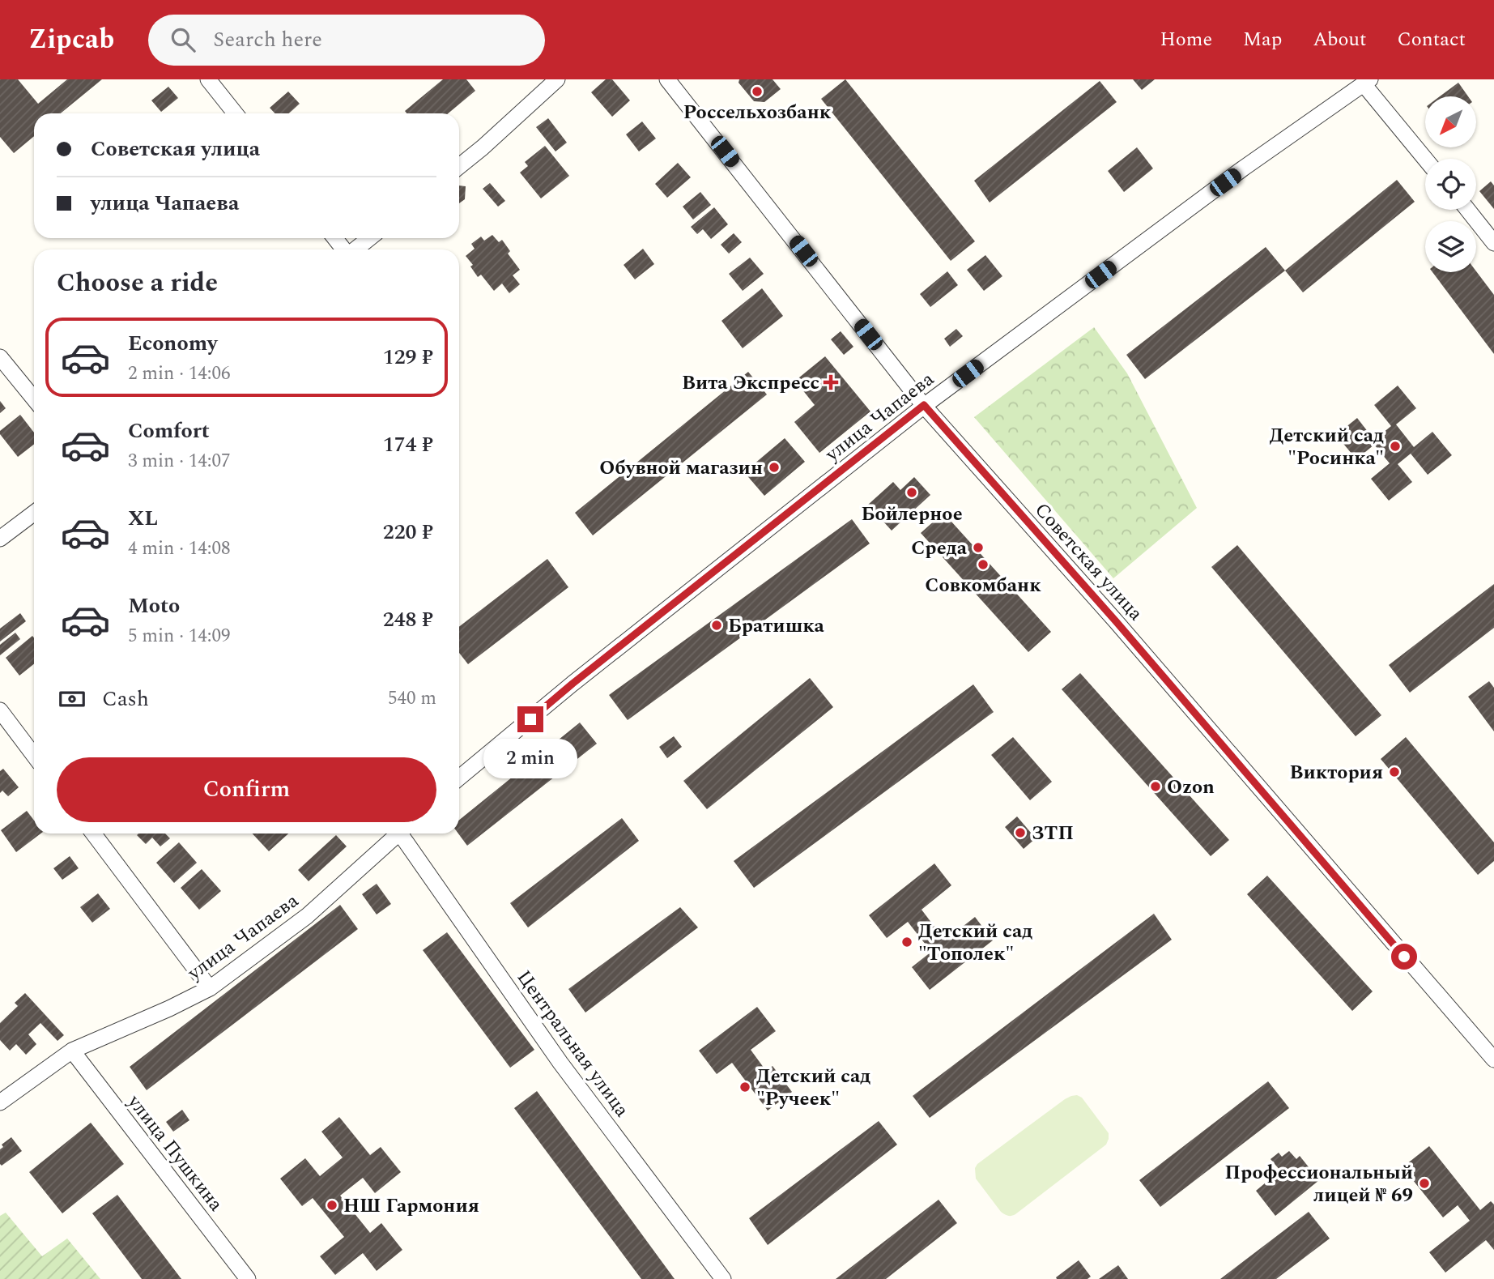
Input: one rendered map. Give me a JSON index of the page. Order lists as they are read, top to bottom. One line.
{"streets":{"street":["улица Чапаева","Советская улица","Центральная улица","улица Пушкина"]},"crossings":[["улица Чапаева","Советская улица"],["улица Чапаева","улица Пушкина"]],"places":{"other":["Россельхозбанк","Детский сад \"Росинка\"","Обувной магазин","Бойлерное","Среда","Совкомбанк","Братишка","Виктория","Ozon","ЗТП","Детский сад \"Тополек\"","Детский сад \"Ручеек\"","Профессиональный лицей № 69","НШ Гармония"],"health":["Вита Экспресс"]},"north":"bottom left","page":{"header":"Zipcab","search":"Search here","nav":["Home","Map","About","Contact"],"banner":["Советская улица","улица Чапаева"],"heading":"Choose a ride","list":[{"name":"Economy","note":"2 min · 14:06","value":"129 ₽"},{"name":"Comfort","note":"3 min · 14:07","value":"174 ₽"},{"name":"XL","note":"4 min · 14:08","value":"220 ₽"},{"name":"Moto","note":"5 min · 14:09","value":"248 ₽"}],"pay":["Cash","540 m"],"bubble":"2 min","buttons":"Confirm"}}
